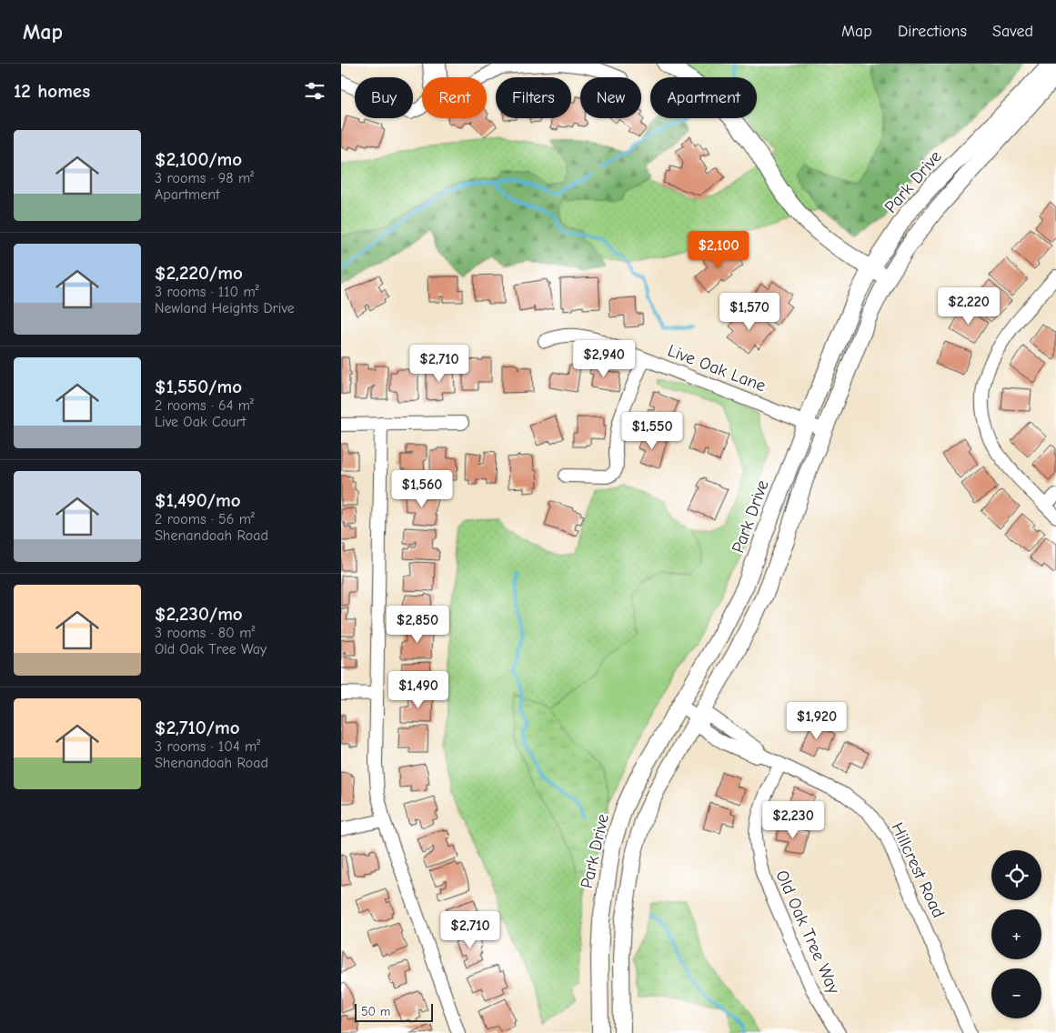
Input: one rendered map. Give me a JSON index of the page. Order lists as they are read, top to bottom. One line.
{"streets":{"street":["Park Drive","Live Oak Lane","Hillcrest Road","Old Oak Tree Way"]},"crossings":[["Park Drive","Live Oak Lane"],["Park Drive","Hillcrest Road"],["Hillcrest Road","Old Oak Tree Way"]],"scale_bar":"50 m","page":{"header":"Map","nav":["Map","Directions","Saved"],"heading":"12 homes","chip":["Buy","Rent","Filters","New","Apartment"],"list":[{"name":"$2,100/mo","note":"3 rooms · 98 m² · Apartment"},{"name":"$2,220/mo","note":"3 rooms · 110 m² · Newland Heights Drive"},{"name":"$1,550/mo","note":"2 rooms · 64 m² · Live Oak Court"},{"name":"$1,490/mo","note":"2 rooms · 56 m² · Shenandoah Road"},{"name":"$2,230/mo","note":"3 rooms · 80 m² · Old Oak Tree Way"},{"name":"$2,710/mo","note":"3 rooms · 104 m² · Shenandoah Road"}],"price":["$2,100","$2,220","$1,570","$2,940","$2,710","$1,550","$1,560","$2,850","$1,490","$1,920","$2,230","$2,710"],"map_buttons":["+","−"],"scale":"50 m"}}
